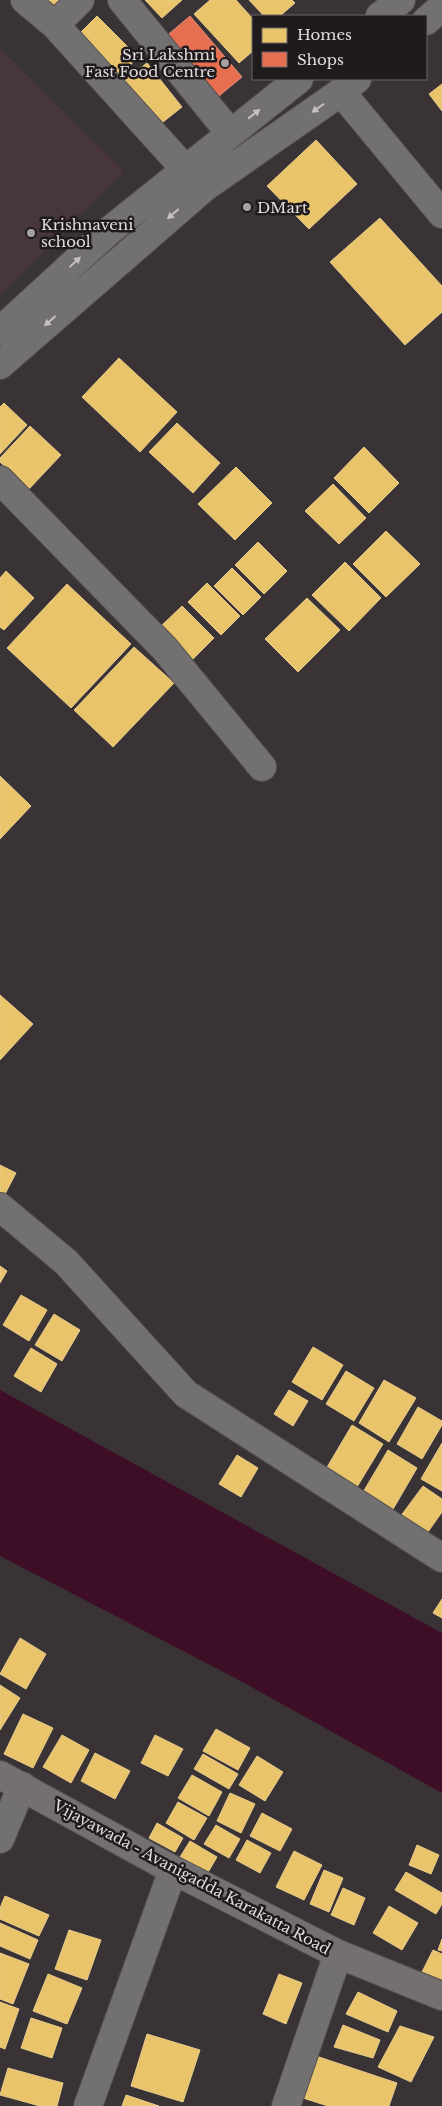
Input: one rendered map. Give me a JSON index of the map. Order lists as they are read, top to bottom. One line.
{"streets":{"main road":["Vijayawada - Avanigadda Karakatta Road"]},"places":["Sri Lakshmi Fast Food Centre","DMart","Krishnaveni school"],"legend":["Homes","Shops"]}
